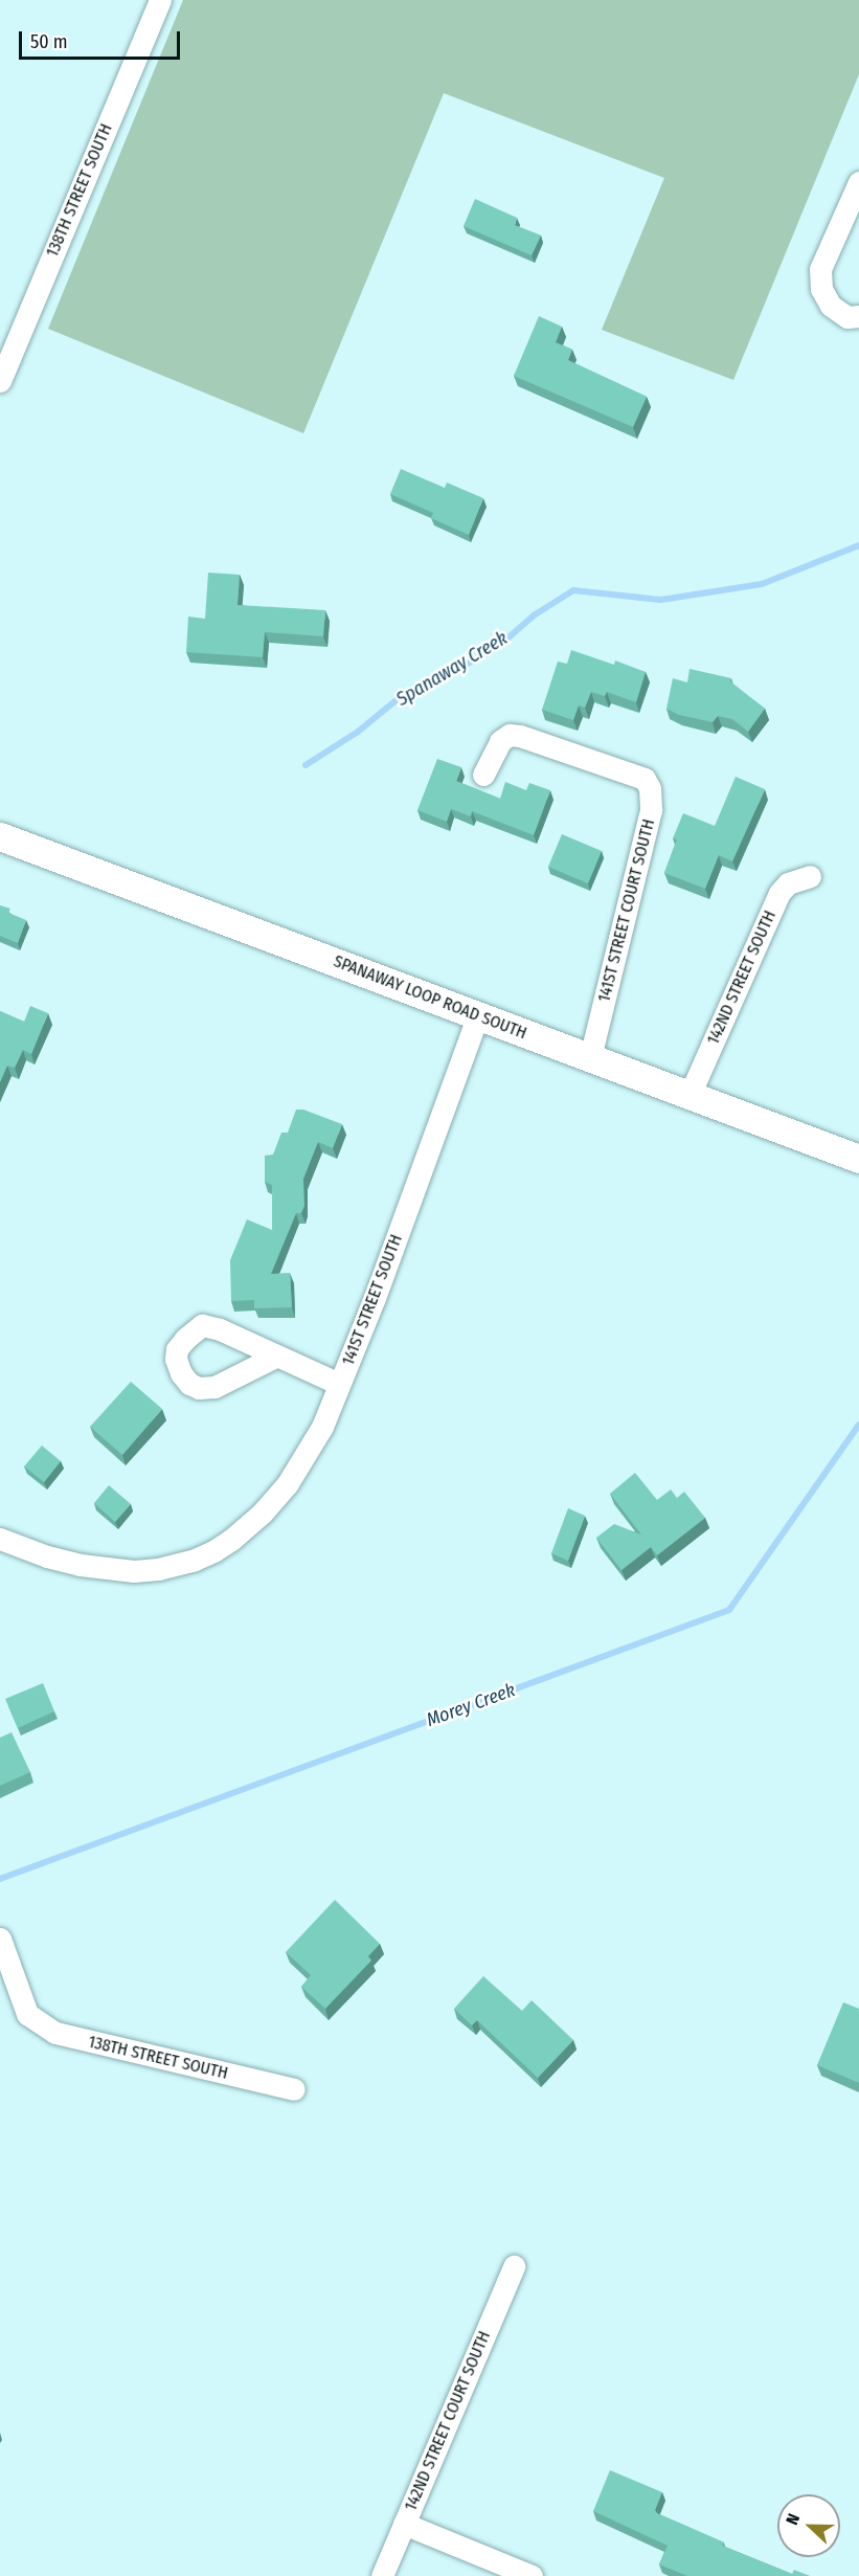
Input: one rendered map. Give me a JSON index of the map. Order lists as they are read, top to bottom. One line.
{"streets":{"main road":["SPANAWAY LOOP ROAD SOUTH"],"street":["138TH STREET SOUTH","141ST STREET COURT SOUTH","142ND STREET SOUTH","141ST STREET SOUTH","142ND STREET COURT SOUTH"]},"crossings":[["141ST STREET COURT SOUTH","SPANAWAY LOOP ROAD SOUTH"],["142ND STREET SOUTH","SPANAWAY LOOP ROAD SOUTH"],["SPANAWAY LOOP ROAD SOUTH","141ST STREET SOUTH"]],"water":["Spanaway Creek","Morey Creek"],"scale_bar":"50 m","north":"left"}
